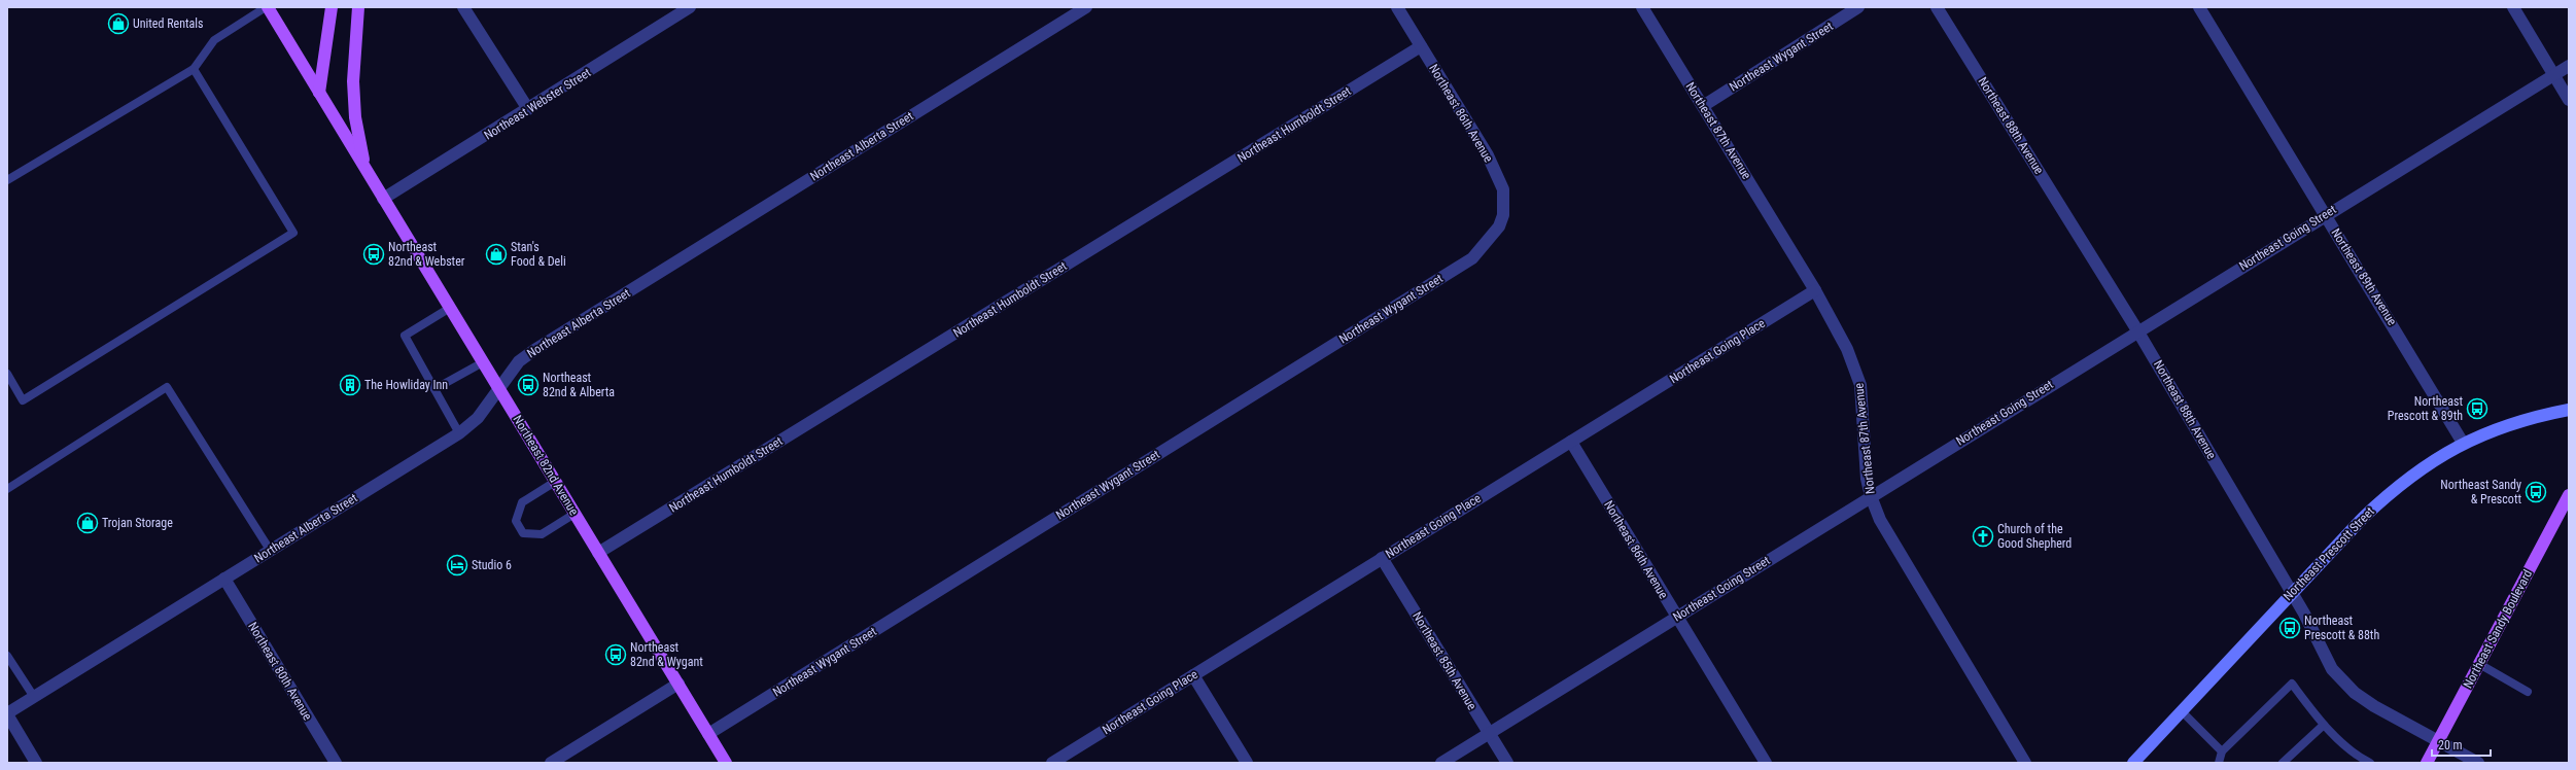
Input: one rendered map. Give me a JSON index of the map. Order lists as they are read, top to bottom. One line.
{"streets":{"main road":["Northeast 82nd Avenue","Northeast Sandy Boulevard"],"street":["Northeast Wygant Street","Northeast Webster Street","Northeast 86th Avenue","Northeast Humboldt Street","Northeast 88th Avenue","Northeast 87th Avenue","Northeast Alberta Street","Northeast Going Street","Northeast 89th Avenue","Northeast Going Place","Northeast Prescott Street","Northeast 85th Avenue","Northeast 80th Avenue"]},"crossings":[["Northeast Wygant Street","Northeast 86th Avenue"],["Northeast Wygant Street","Northeast 87th Avenue"],["Northeast Wygant Street","Northeast 82nd Avenue"],["Northeast Webster Street","Northeast 82nd Avenue"],["Northeast 86th Avenue","Northeast Humboldt Street"],["Northeast 86th Avenue","Northeast Going Street"],["Northeast 86th Avenue","Northeast Going Place"],["Northeast Humboldt Street","Northeast 82nd Avenue"],["Northeast 88th Avenue","Northeast Going Street"],["Northeast 88th Avenue","Northeast Prescott Street"],["Northeast 88th Avenue","Northeast Sandy Boulevard"],["Northeast 87th Avenue","Northeast Going Street"],["Northeast 87th Avenue","Northeast Going Place"],["Northeast Alberta Street","Northeast 82nd Avenue"],["Northeast Alberta Street","Northeast 80th Avenue"],["Northeast Going Street","Northeast 89th Avenue"],["Northeast Going Street","Northeast 85th Avenue"],["Northeast 89th Avenue","Northeast Prescott Street"],["Northeast Going Place","Northeast 85th Avenue"]],"places":{"shop":["United Rentals","Stan's Food & Deli","Trojan Storage"],"bus stop":["Northeast 82nd & Webster","Northeast 82nd & Alberta","Northeast Prescott & 89th","Northeast Sandy & Prescott","Northeast Prescott & 88th","Northeast 82nd & Wygant"],"building":["The Howliday Inn"],"church":["Church of the Good Shepherd"],"hotel":["Studio 6"]},"scale_bar":"20 m"}
